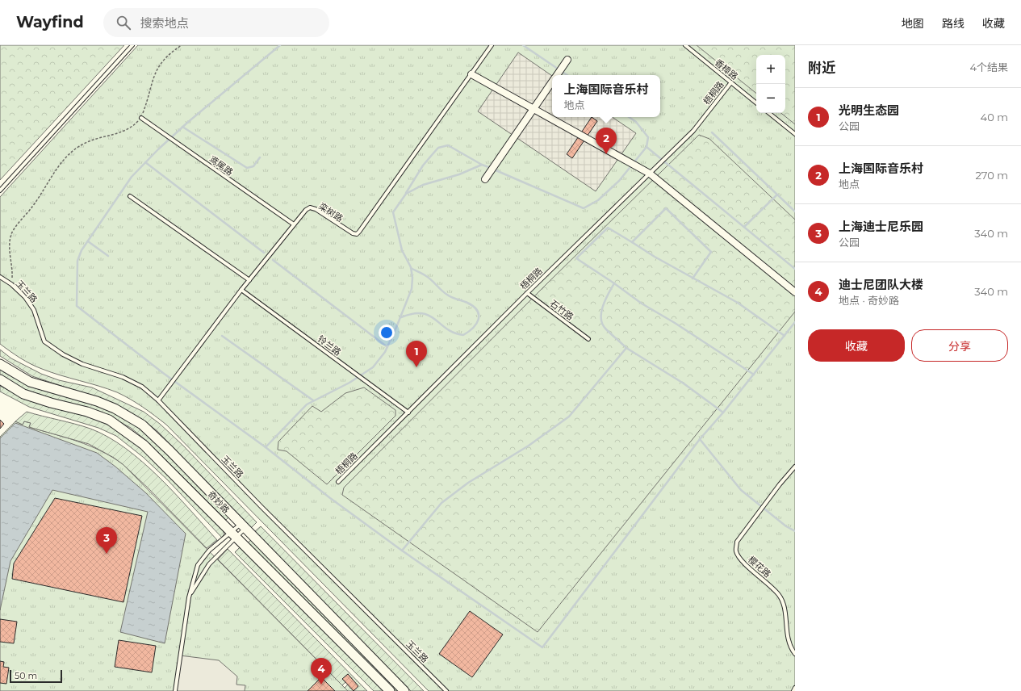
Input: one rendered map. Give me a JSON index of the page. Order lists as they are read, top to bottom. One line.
{"streets":{"street":["奇妙路"],"lane":["香樟路","梧桐路","鸢尾路","栾树路","玉兰路","石竹路","铃兰路","樱花路"]},"crossings":[["香樟路","梧桐路"],["梧桐路","石竹路"],["梧桐路","铃兰路"],["鸢尾路","栾树路"],["栾树路","玉兰路"],["栾树路","铃兰路"]],"scale_bar":"50 m","page":{"header":"Wayfind","search":"搜索地点","nav":["地图","路线","收藏"],"heading":["附近","4个结果"],"map_buttons":["+","−"],"popup":["上海国际音乐村","地点"],"list":[{"mark":"1","name":"光明生态园","note":"公园","value":"40 m"},{"mark":"2","name":"上海国际音乐村","note":"地点","value":"270 m"},{"mark":"3","name":"上海迪士尼乐园","note":"公园","value":"340 m"},{"mark":"4","name":"迪士尼团队大楼","note":"地点 · 奇妙路","value":"340 m"}],"pins":["2","1","3","4"],"buttons":["收藏","分享"],"scale":"50 m"}}
